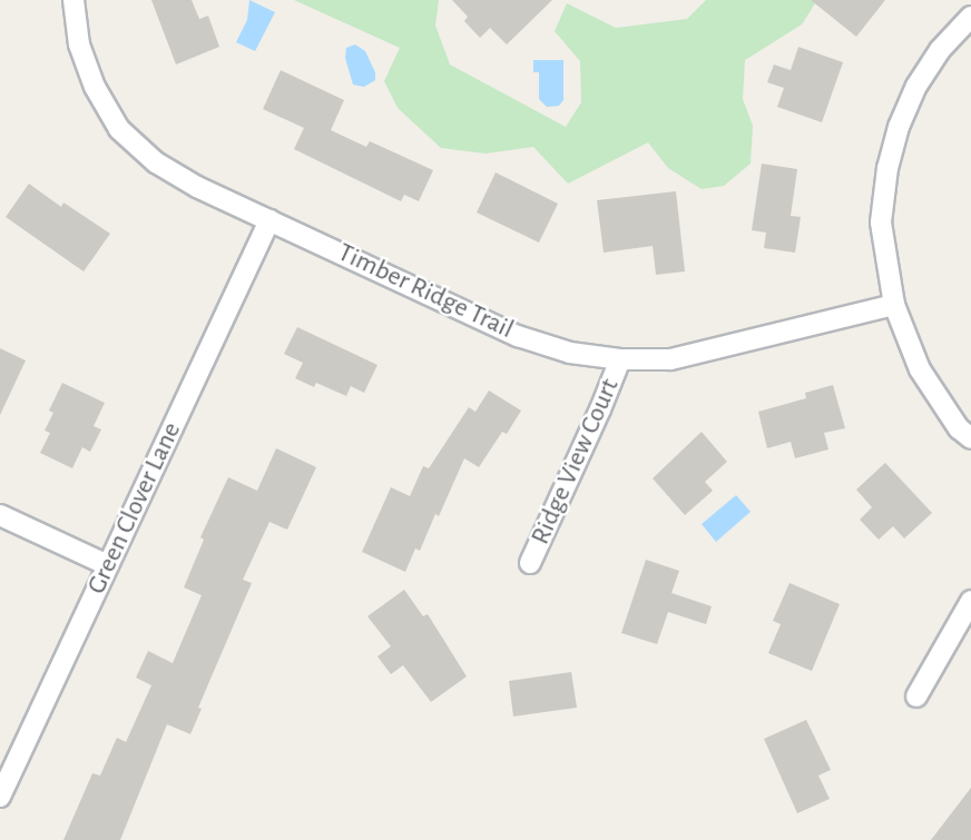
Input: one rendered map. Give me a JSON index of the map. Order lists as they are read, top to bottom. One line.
{"streets":{"street":["Timber Ridge Trail","Ridge View Court","Green Clover Lane"]},"crossings":[["Timber Ridge Trail","Ridge View Court"],["Timber Ridge Trail","Green Clover Lane"]]}
